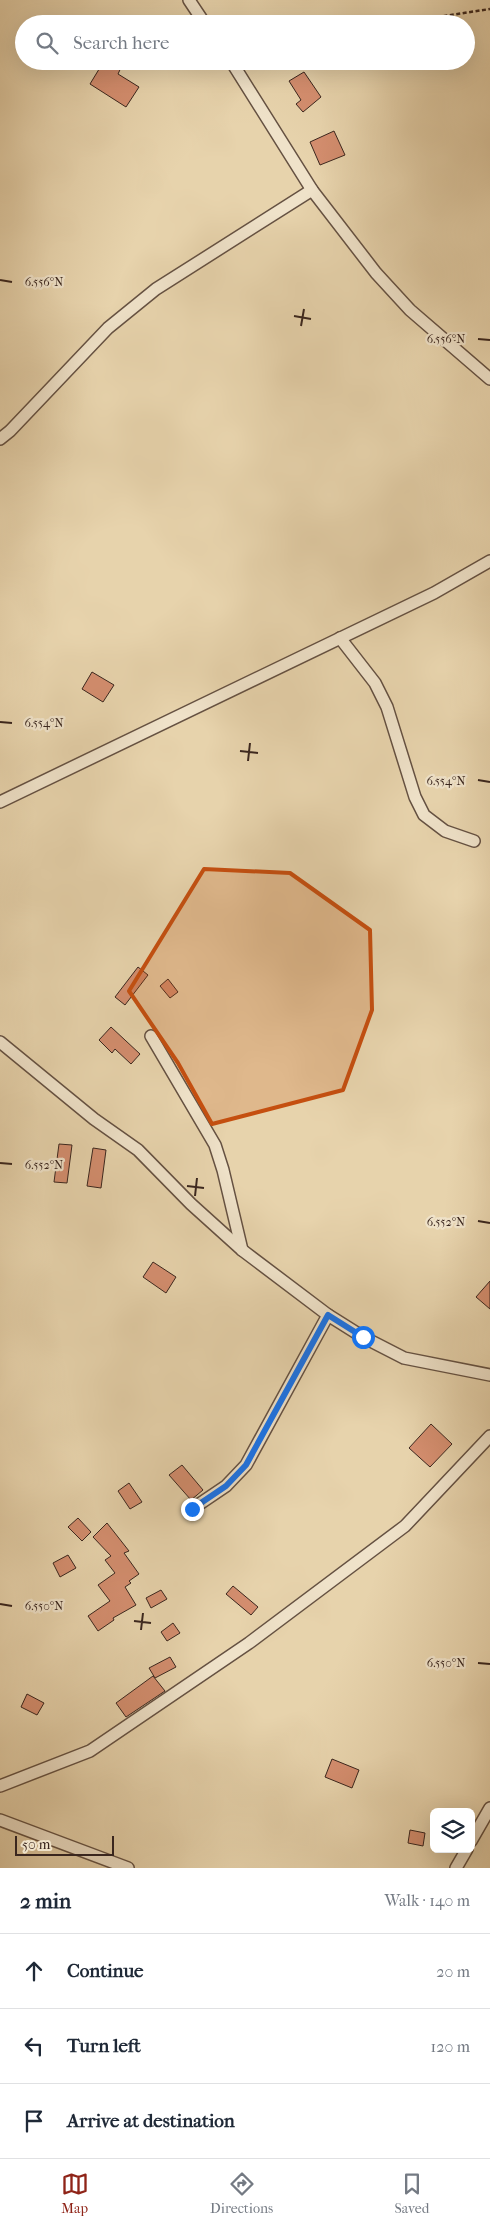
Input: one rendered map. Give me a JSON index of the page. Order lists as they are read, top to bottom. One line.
{"scale_bar":"50 m","page":{"search":"Search here","scale":"50 m","heading":["2 min","Walk · 140 m"],"list":[["Continue","20 m"],["Turn left","120 m"],"Arrive at destination"],"nav":["Map","Directions","Saved"]},"coordinates":["6.556°N","6.554°N","6.552°N","6.550°N"]}
